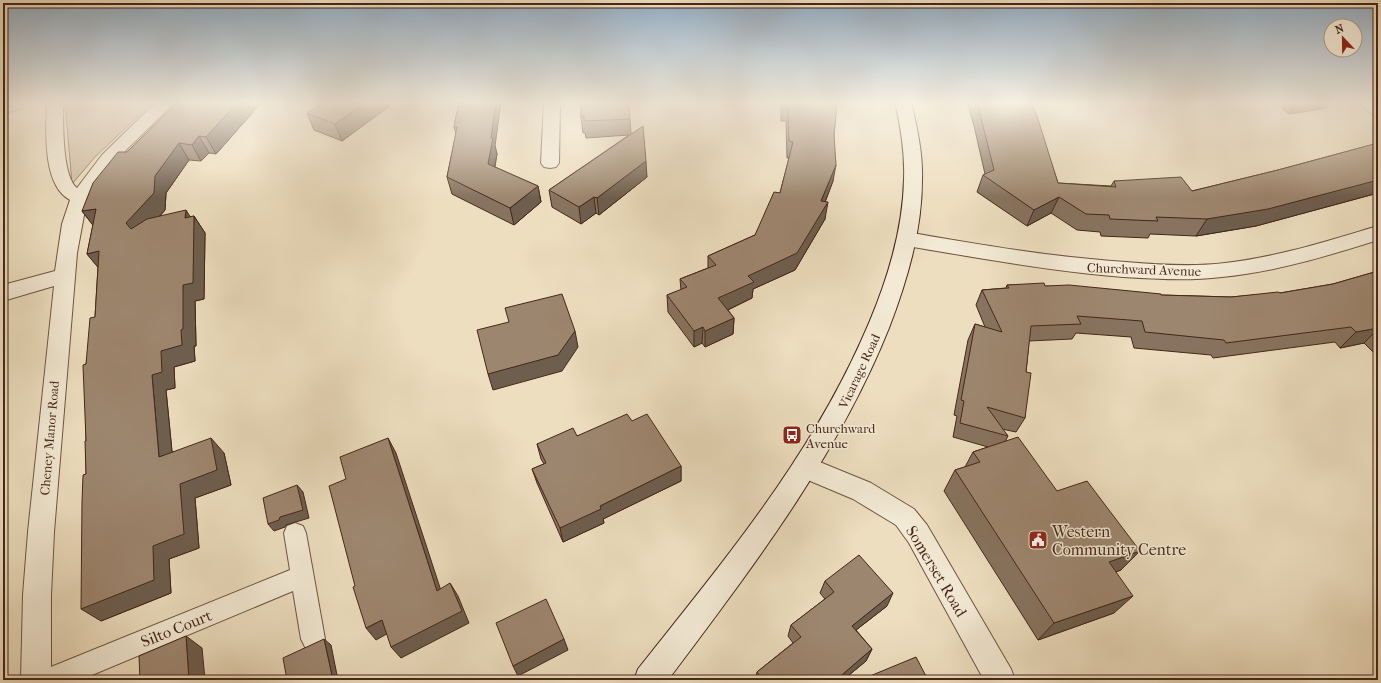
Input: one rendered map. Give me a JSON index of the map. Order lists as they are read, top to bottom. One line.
{"streets":{"street":["Churchward Avenue","Vicarage Road","Cheney Manor Road","Somerset Road"],"lane":["Silto Court"]},"crossings":[["Churchward Avenue","Vicarage Road"],["Vicarage Road","Somerset Road"]],"places":{"bus stop":["Churchward Avenue"],"public building":["Western Community Centre"]},"north":"top"}
